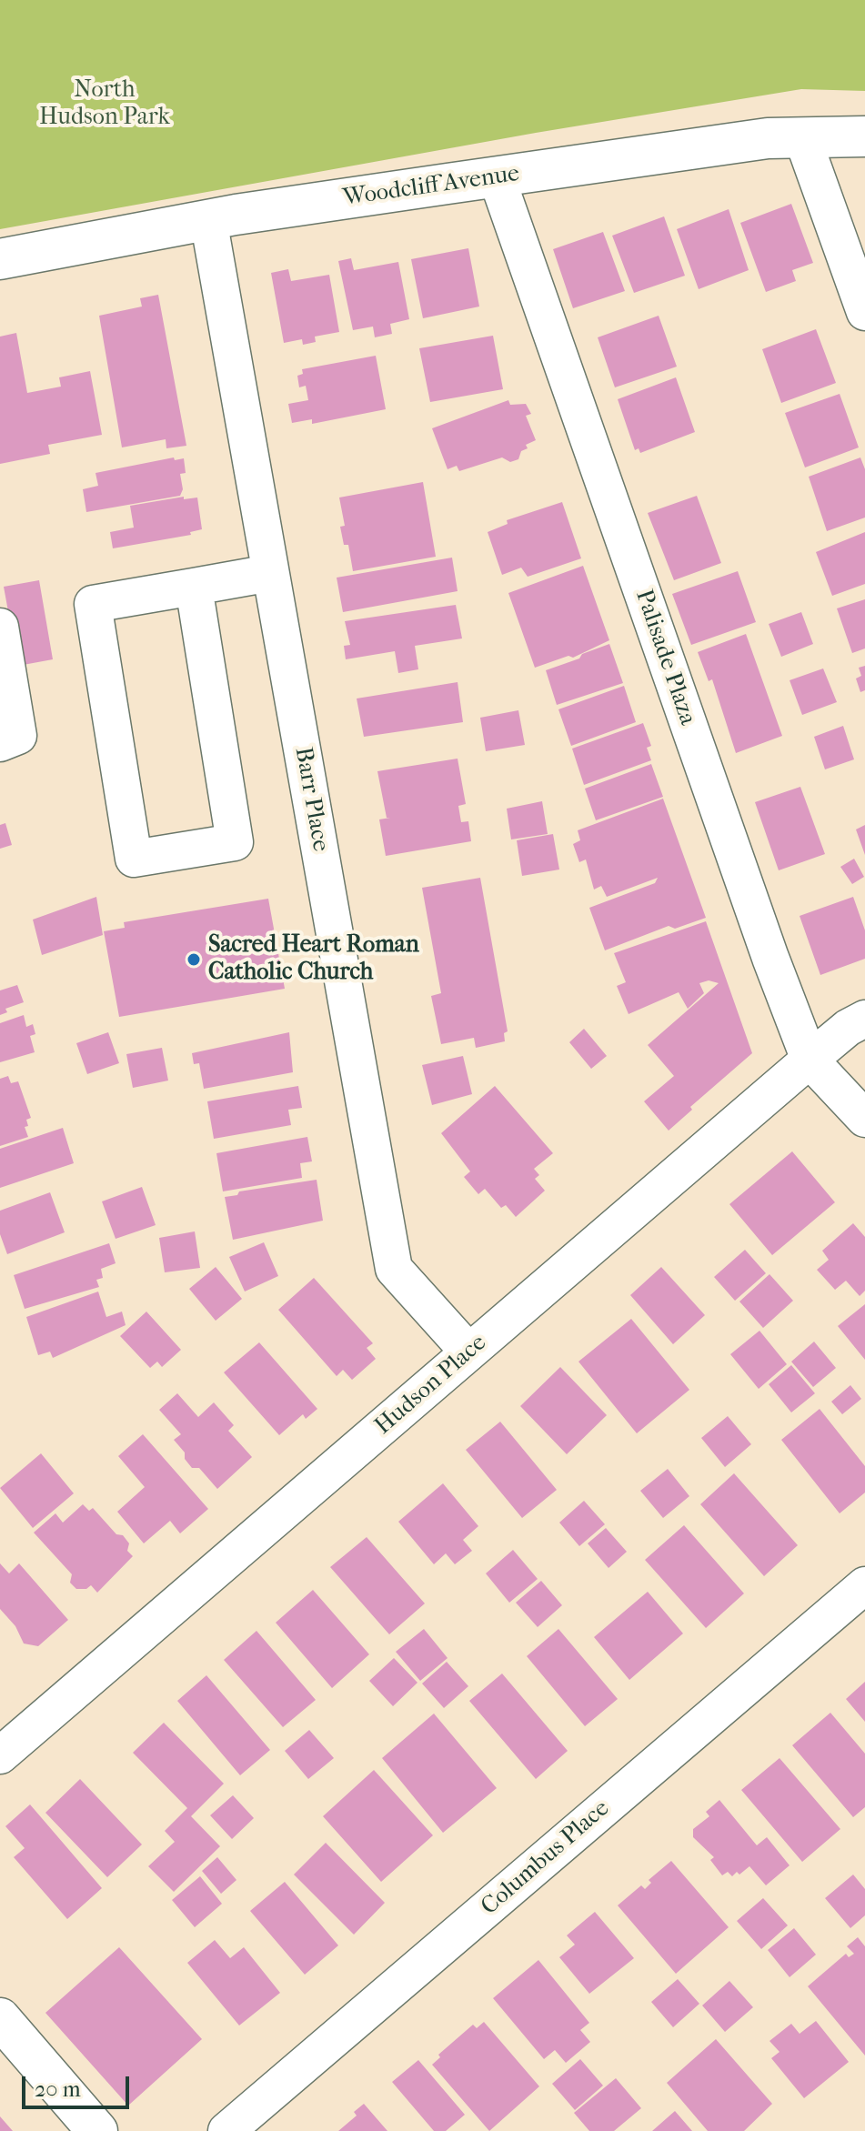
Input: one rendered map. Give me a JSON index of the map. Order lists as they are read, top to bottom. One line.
{"streets":{"main road":["Woodcliff Avenue"],"street":["Palisade Plaza","Barr Place","Hudson Place","Columbus Place"]},"crossings":[["Woodcliff Avenue","Palisade Plaza"],["Woodcliff Avenue","Barr Place"],["Palisade Plaza","Hudson Place"],["Barr Place","Hudson Place"]],"parks":["North Hudson Park"],"places":["Sacred Heart Roman Catholic Church"],"scale_bar":"20 m"}
